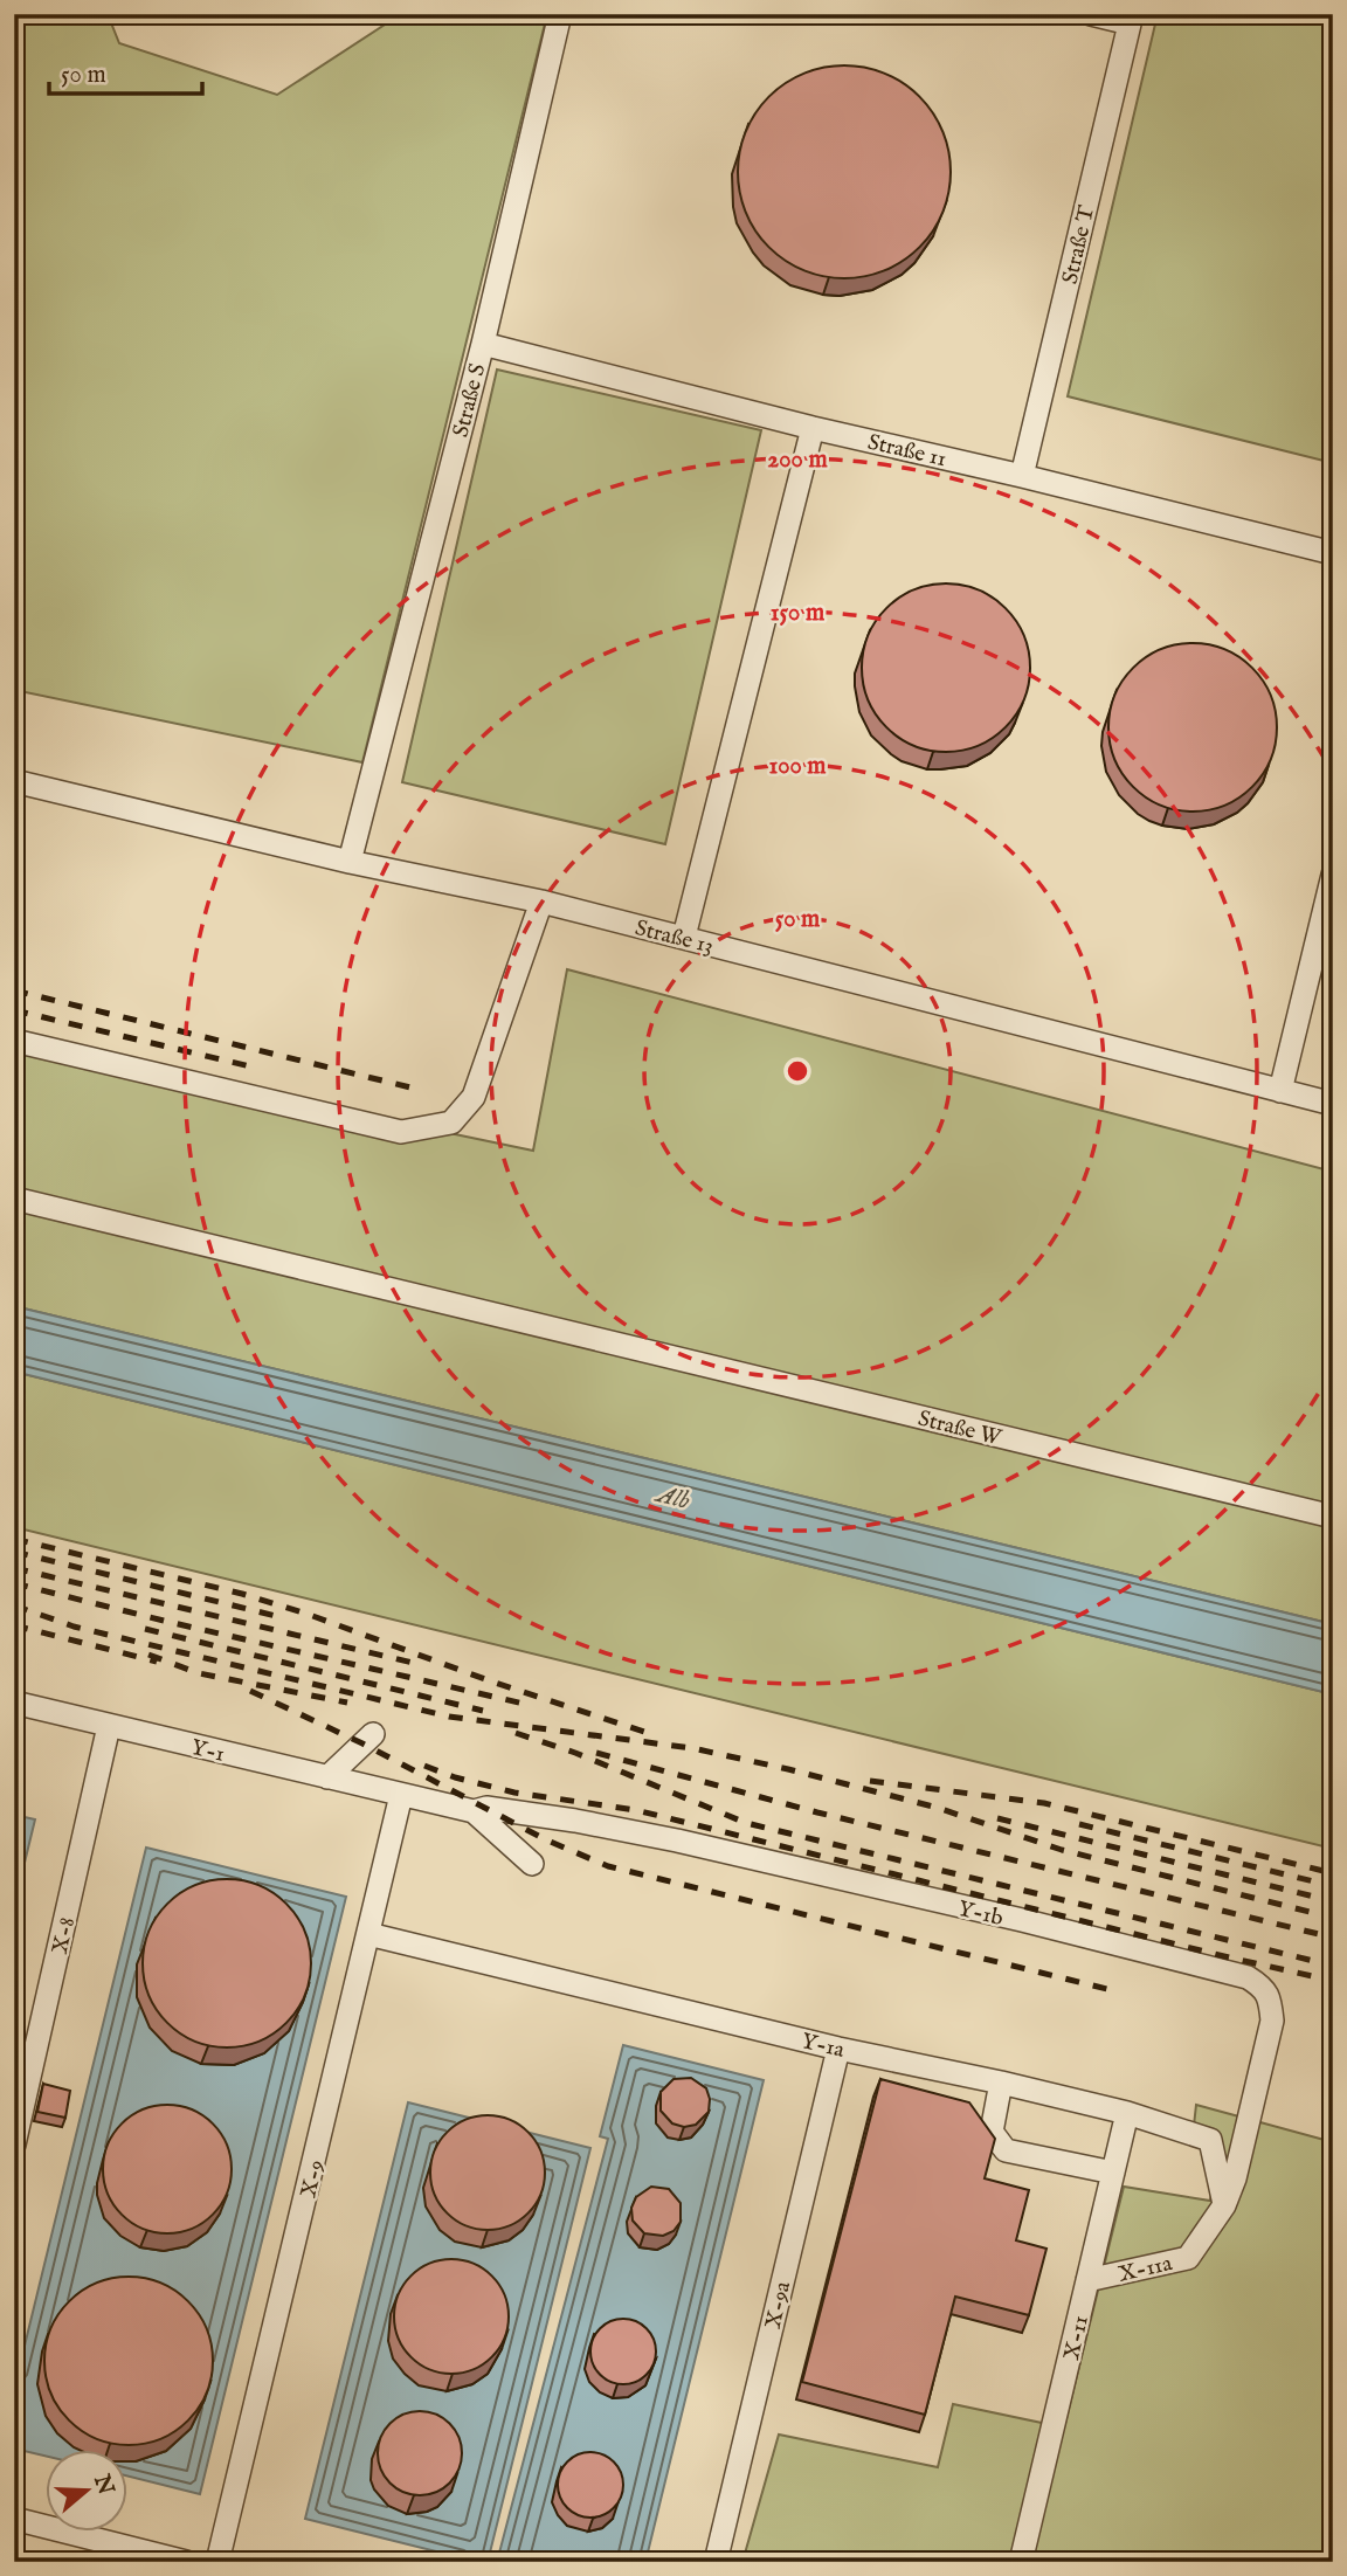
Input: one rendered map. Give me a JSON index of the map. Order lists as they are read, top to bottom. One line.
{"streets":{"street":["Straße T","Straße S","Straße 11","Straße 13","Straße W","Y-1","Y-1b","X-8","Y-1a","X-9","X-11a","X-9a","X-11"]},"crossings":[["Straße T","Straße 11"],["Straße S","Straße 11"],["Straße S","Straße 13"],["Y-1","Y-1b"],["Y-1","X-8"],["Y-1","X-9"],["Y-1b","Y-1a"],["Y-1b","X-9"],["Y-1b","X-11a"],["Y-1a","X-9"],["Y-1a","X-11a"],["Y-1a","X-9a"],["Y-1a","X-11"],["X-11a","X-11"]],"water":["Alb"],"scale_bar":"50 m","north":"right","rings":["200 m","150 m","100 m","50 m"]}
